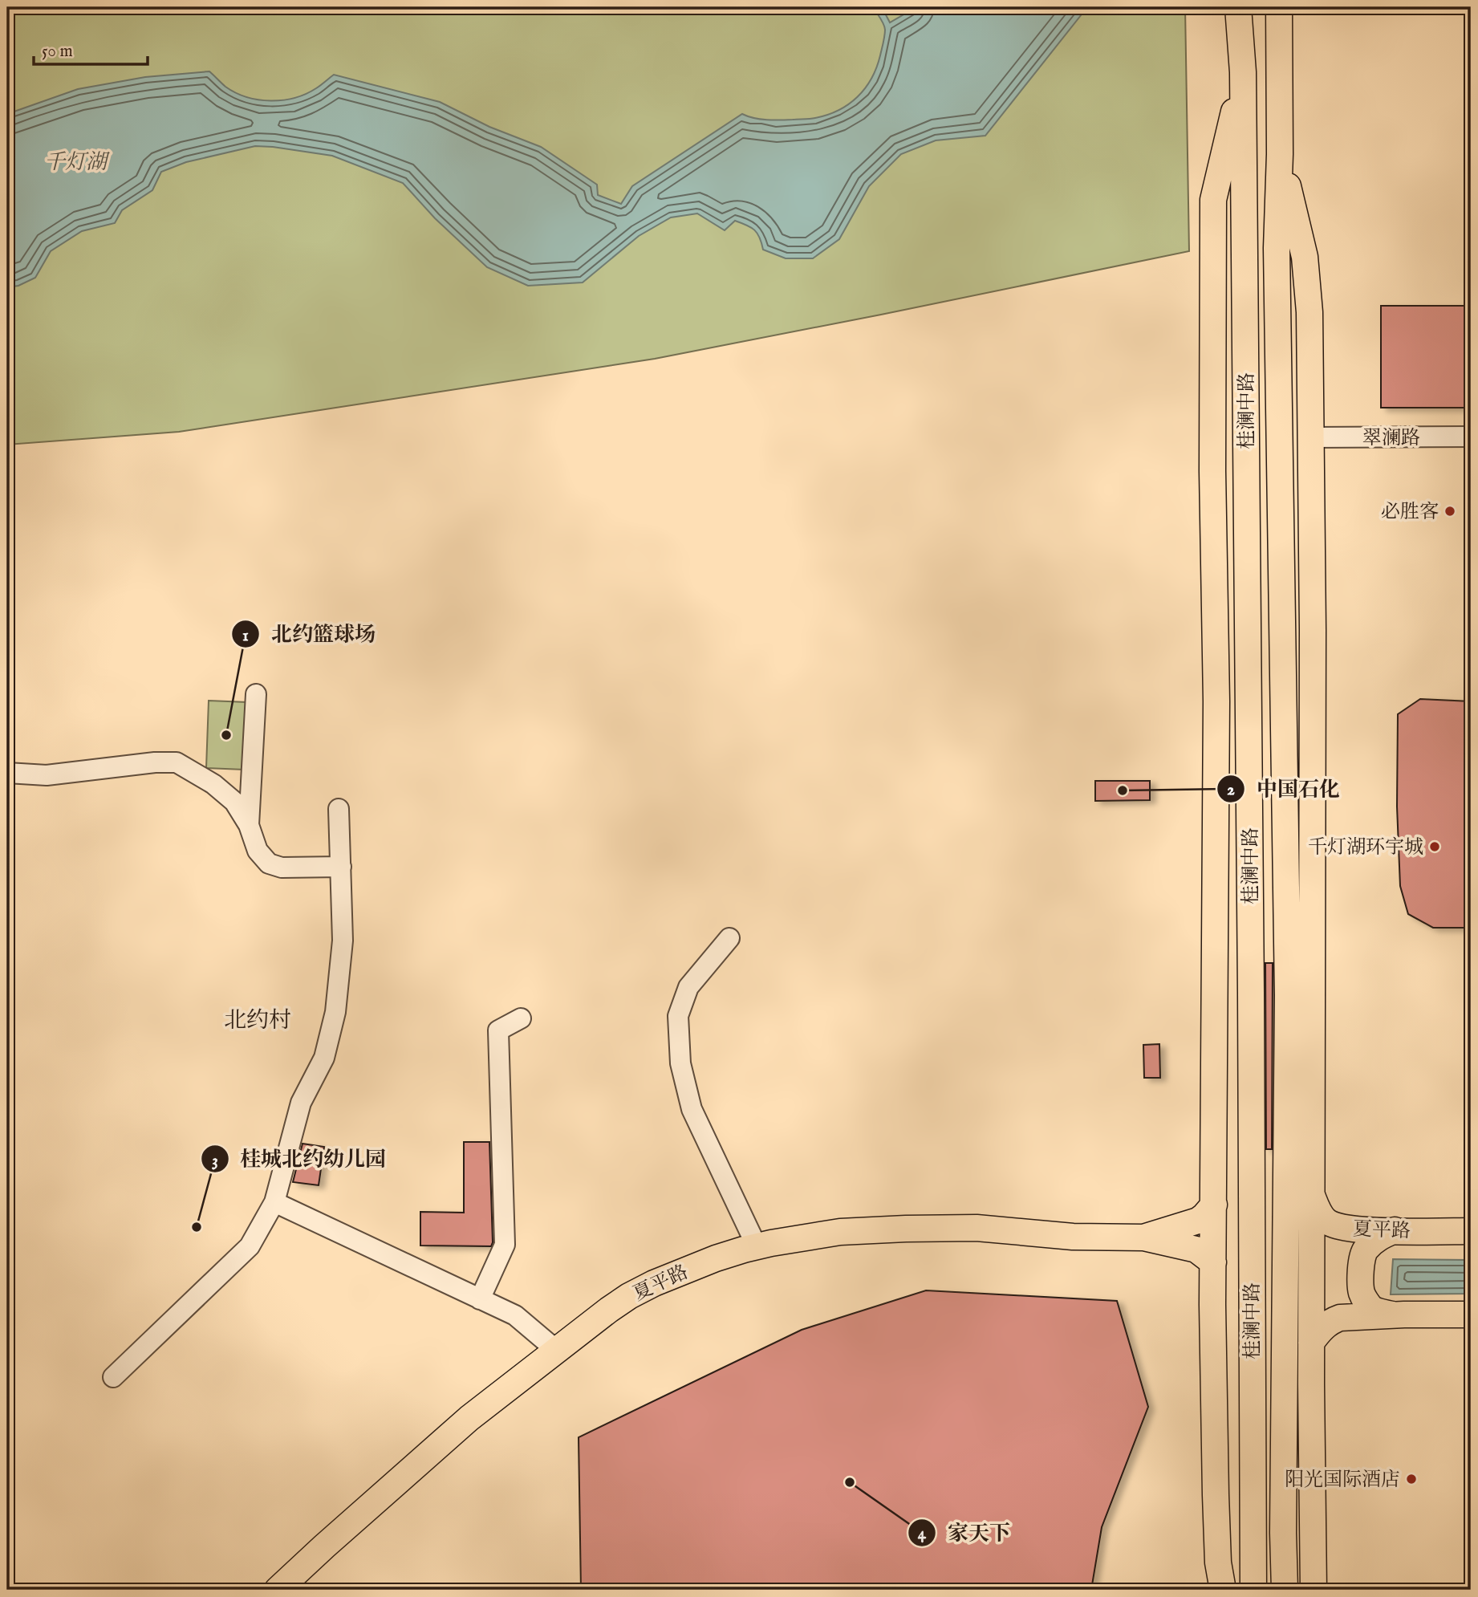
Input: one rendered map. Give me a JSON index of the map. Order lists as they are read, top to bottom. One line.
{"streets":{"main road":["桂澜中路","夏平路"],"street":["翠澜路"]},"districts":["北约村"],"water":["千灯湖"],"places":["必胜客","北约篮球场","中国石化","千灯湖环宇城","桂城北约幼儿园","阳光国际酒店","家天下"],"scale_bar":"50 m"}
